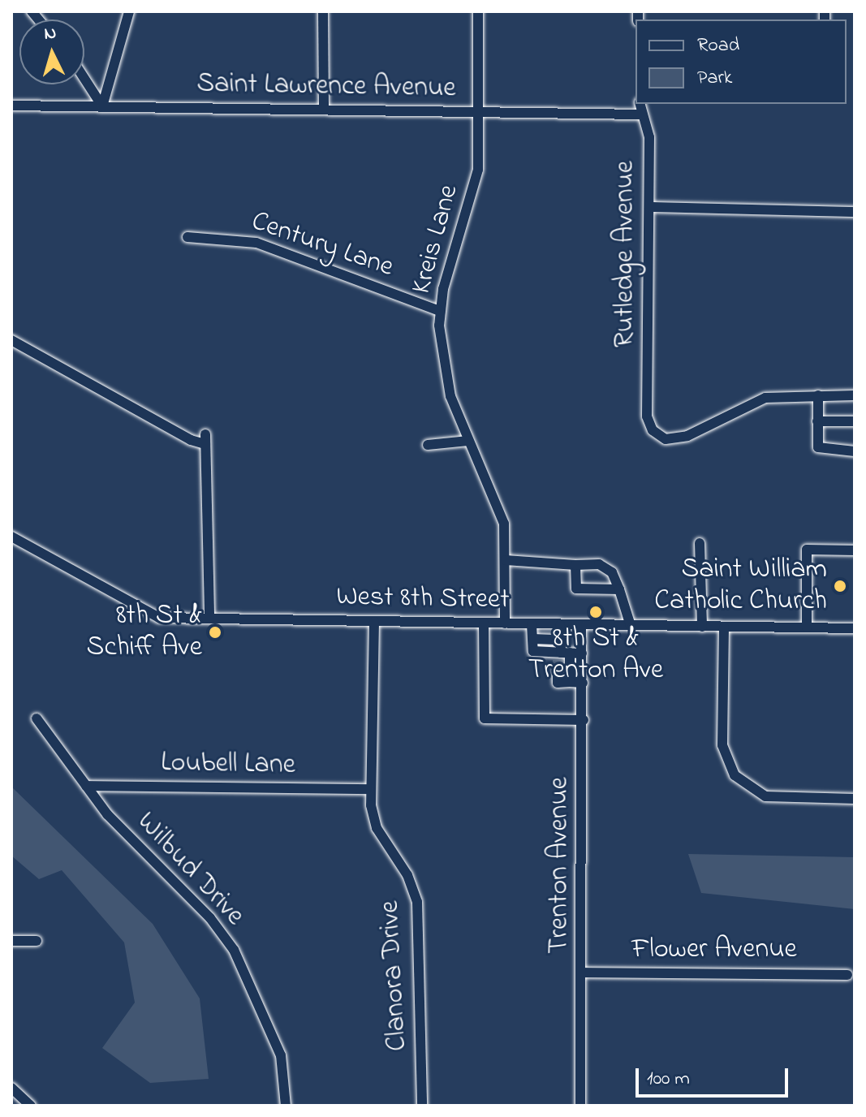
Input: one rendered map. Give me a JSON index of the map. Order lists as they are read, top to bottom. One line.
{"streets":{"street":["Saint Lawrence Avenue","Kreis Lane","Century Lane","Rutledge Avenue","West 8th Street","Loubell Lane","Trenton Avenue","Wilbud Drive","Flower Avenue","Clanora Drive"]},"crossings":[["Saint Lawrence Avenue","Kreis Lane"],["Saint Lawrence Avenue","Rutledge Avenue"],["Kreis Lane","Century Lane"],["Kreis Lane","West 8th Street"],["West 8th Street","Trenton Avenue"],["West 8th Street","Clanora Drive"],["Loubell Lane","Wilbud Drive"],["Loubell Lane","Clanora Drive"],["Trenton Avenue","Flower Avenue"]],"places":["Saint William Catholic Church","8th St & Trenton Ave","8th St & Schiff Ave"],"legend":["Road","Park"],"scale_bar":"100 m","north":"top"}
